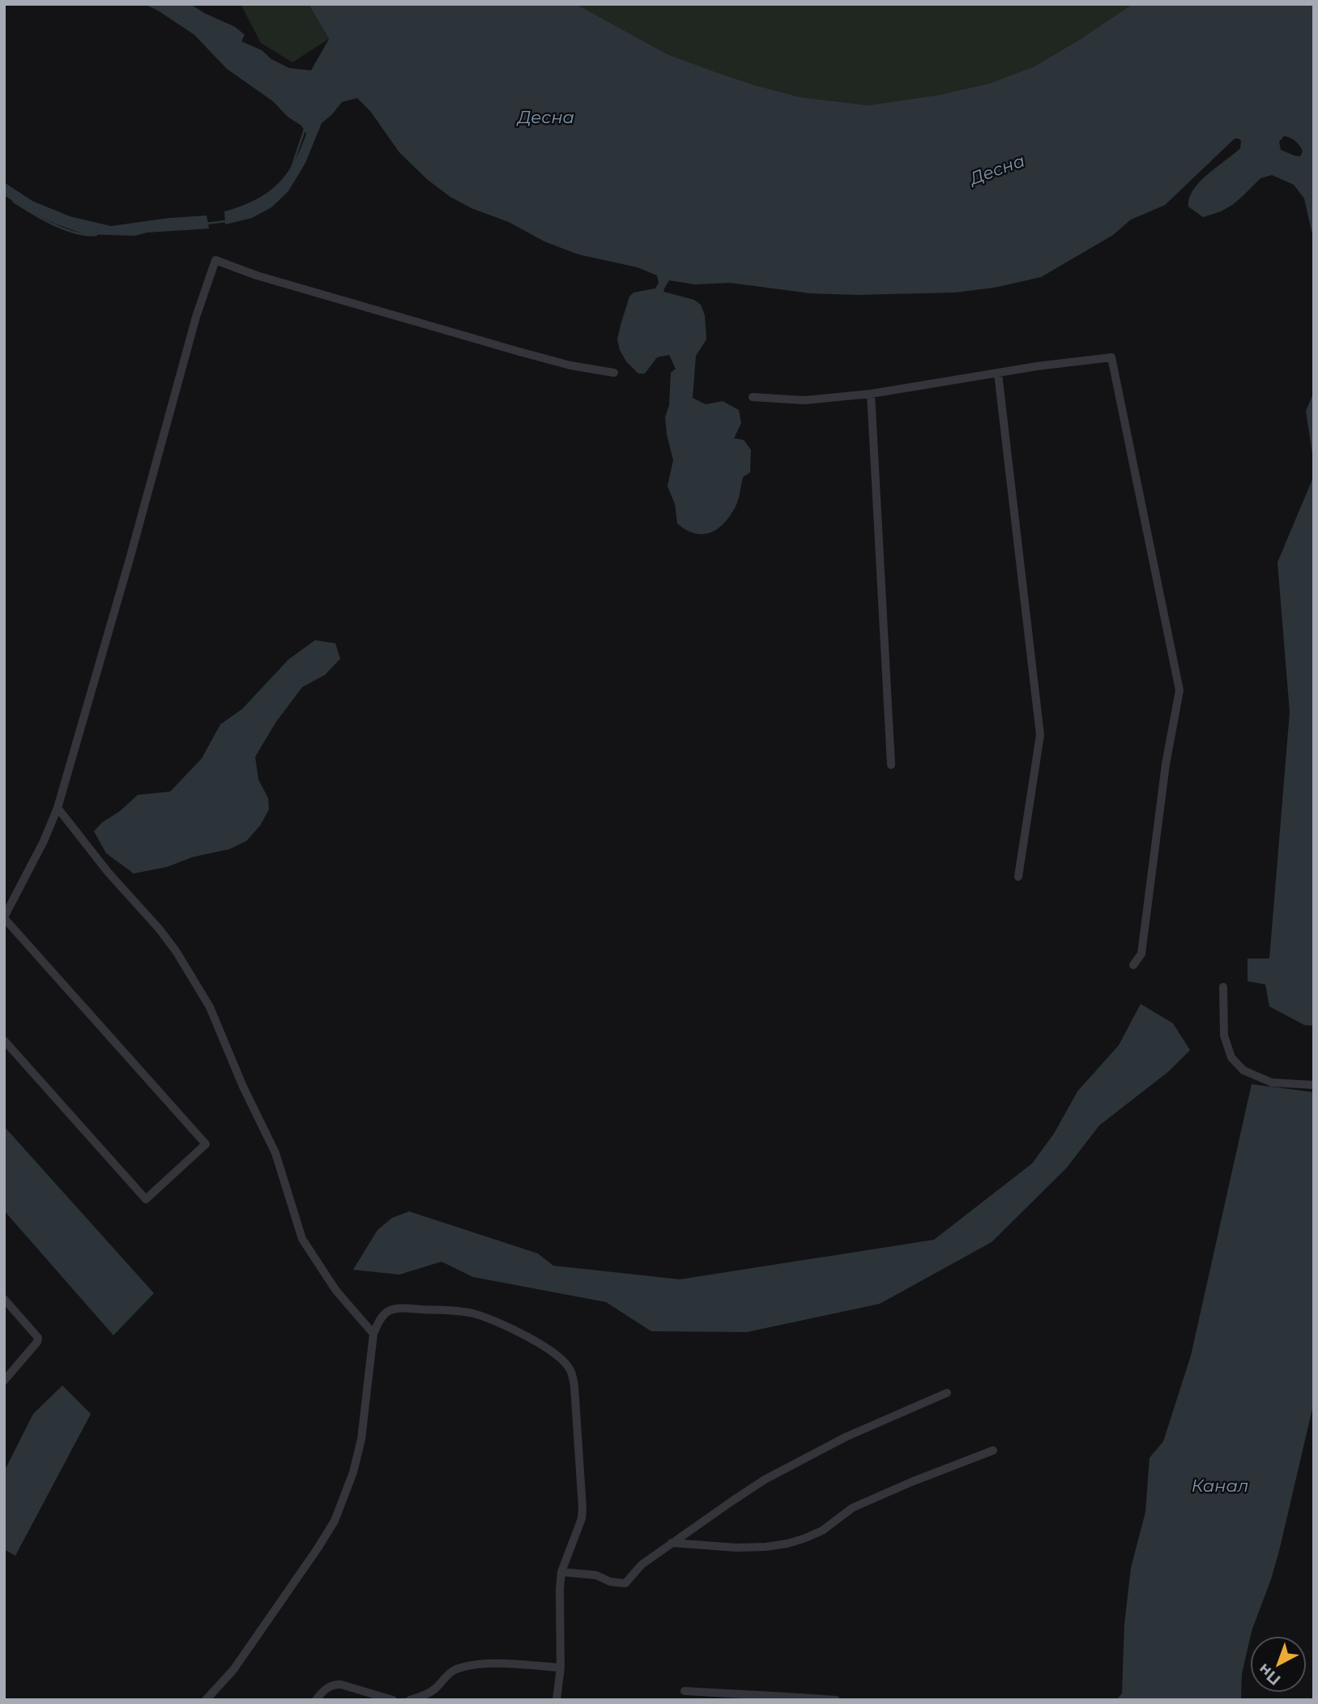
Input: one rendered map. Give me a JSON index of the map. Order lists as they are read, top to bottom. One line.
{"water":["Десна","Канал"],"north":"bottom left"}
